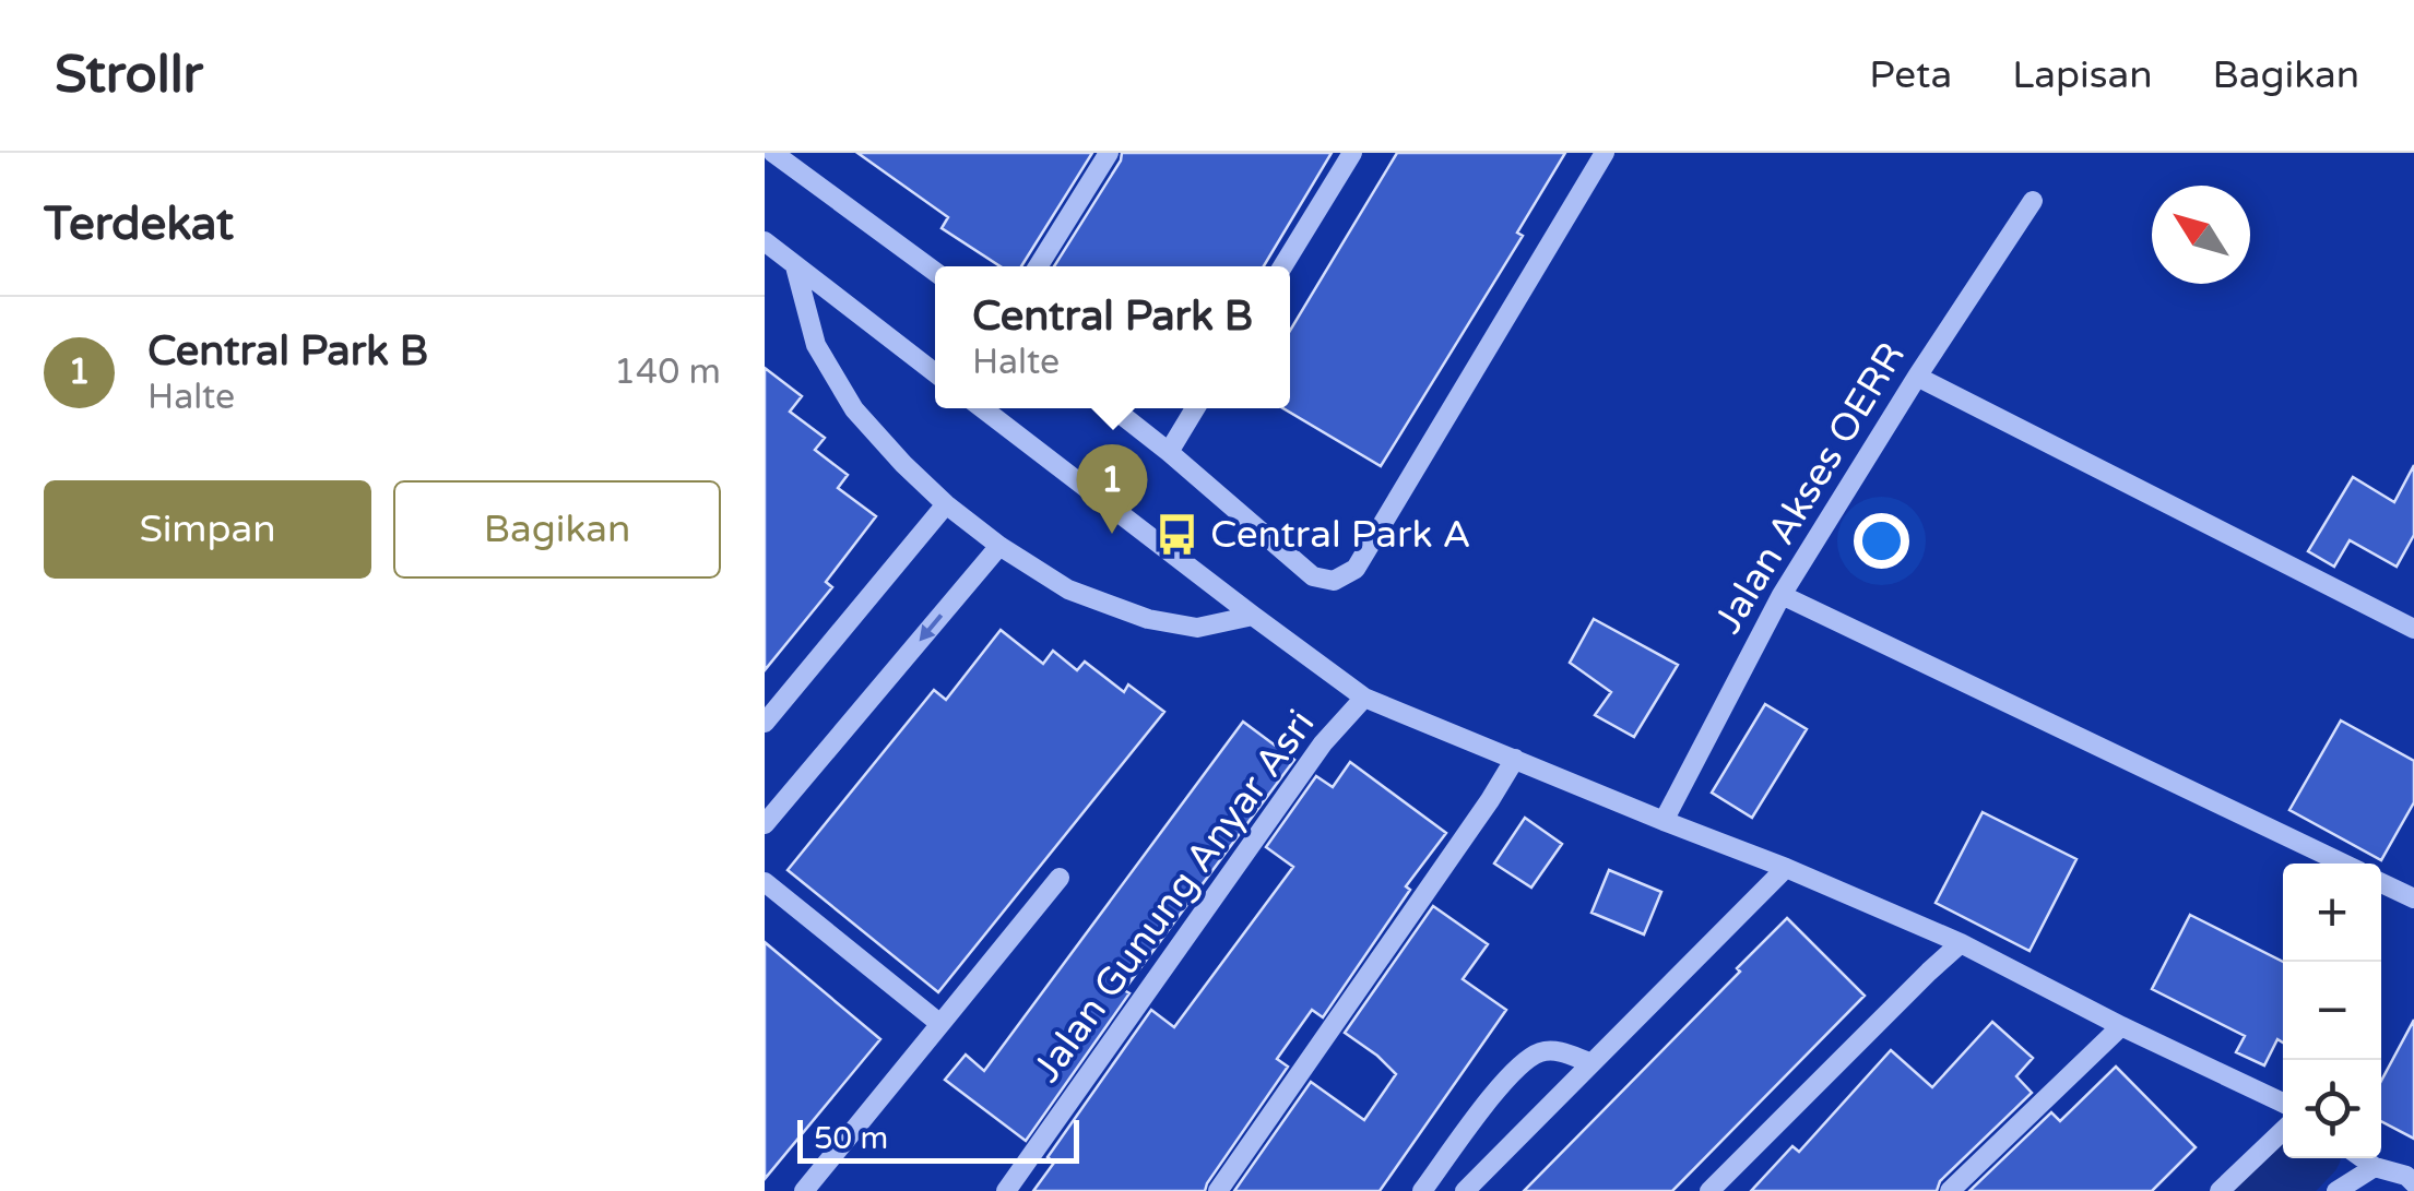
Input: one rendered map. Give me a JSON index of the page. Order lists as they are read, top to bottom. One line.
{"streets":{"street":["Jalan Akses OERR","Jalan Gunung Anyar Asri"]},"places":{"bus stop":["Central Park A"]},"scale_bar":"50 m","north":"top left","page":{"header":"Strollr","nav":["Peta","Lapisan","Bagikan"],"heading":"Terdekat","popup":["Central Park B","Halte"],"list":[{"mark":"1","name":"Central Park B","note":"Halte","value":"140 m"}],"pins":"1","buttons":["Simpan","Bagikan"],"map_buttons":["+","−"],"scale":"50 m"}}
